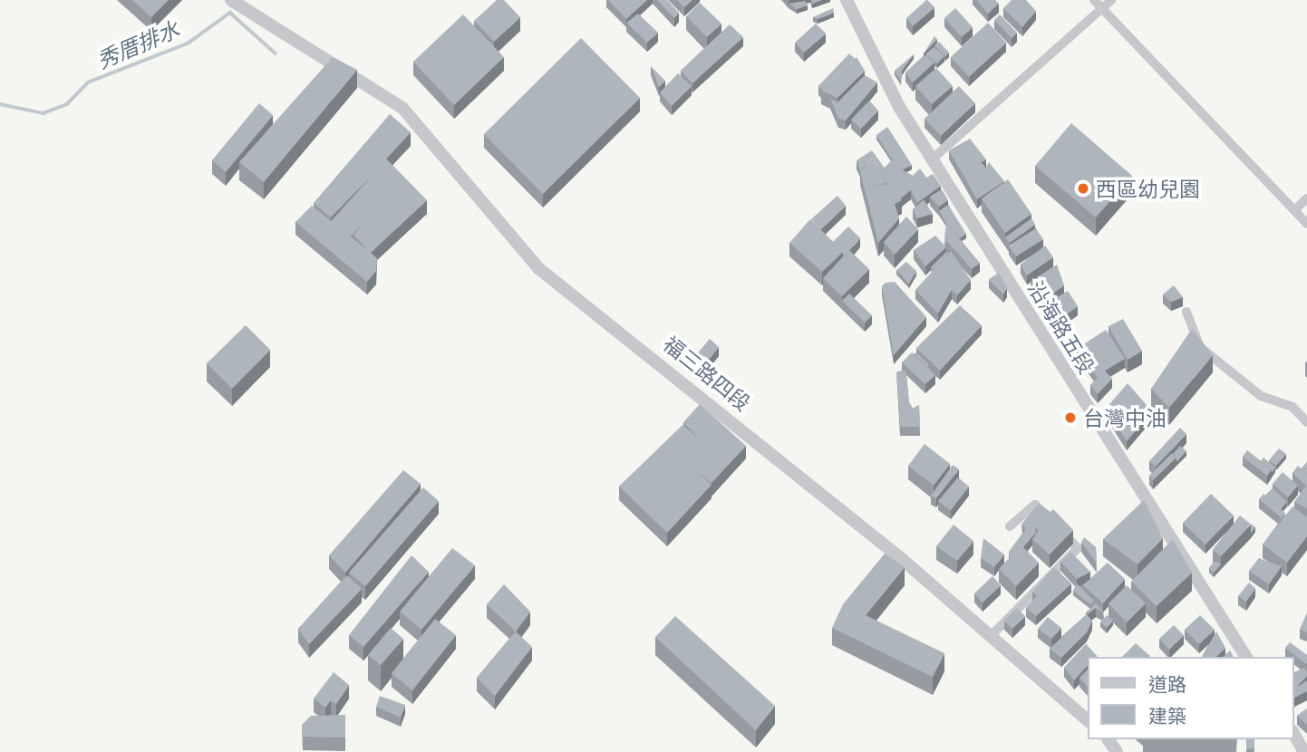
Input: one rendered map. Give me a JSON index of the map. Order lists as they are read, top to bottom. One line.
{"streets":{"street":["沿海路五段","福三路四段"]},"water":["秀厝排水"],"places":["西區幼兒園","台灣中油"],"legend":["道路","建築"]}
